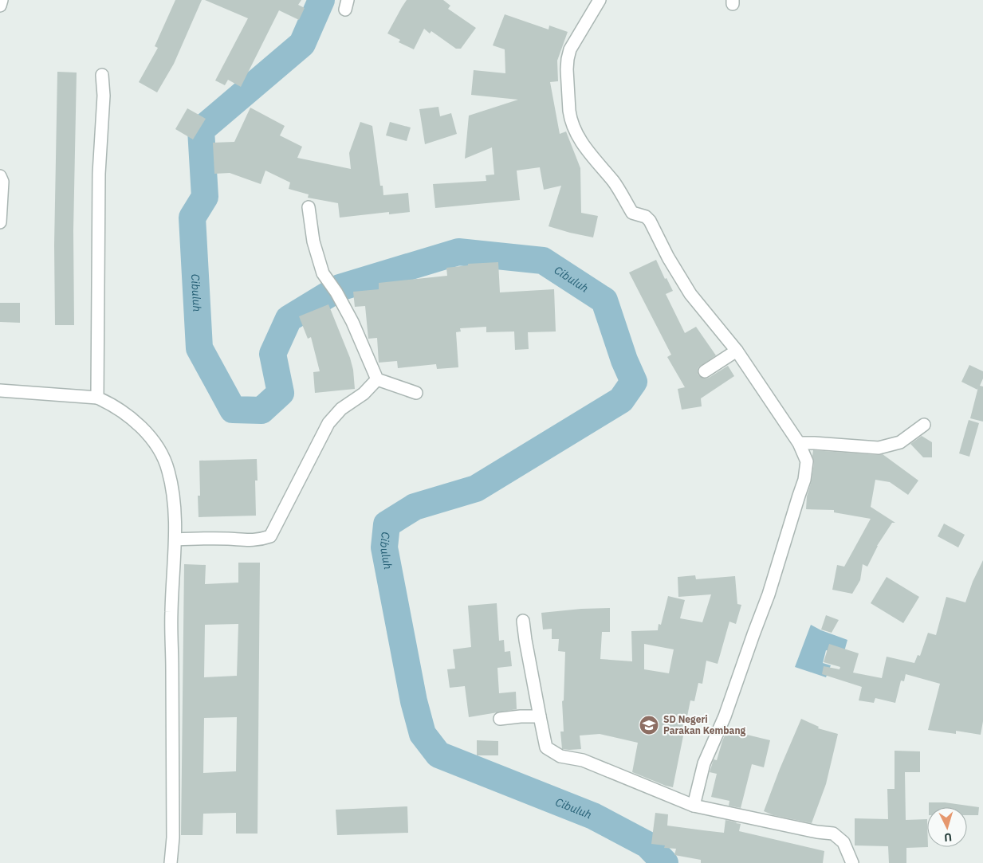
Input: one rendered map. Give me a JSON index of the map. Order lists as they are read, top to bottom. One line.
{"water":["Cibuluh"],"places":{"school or university":["SD Negeri Parakan Kembang"]},"north":"bottom"}
